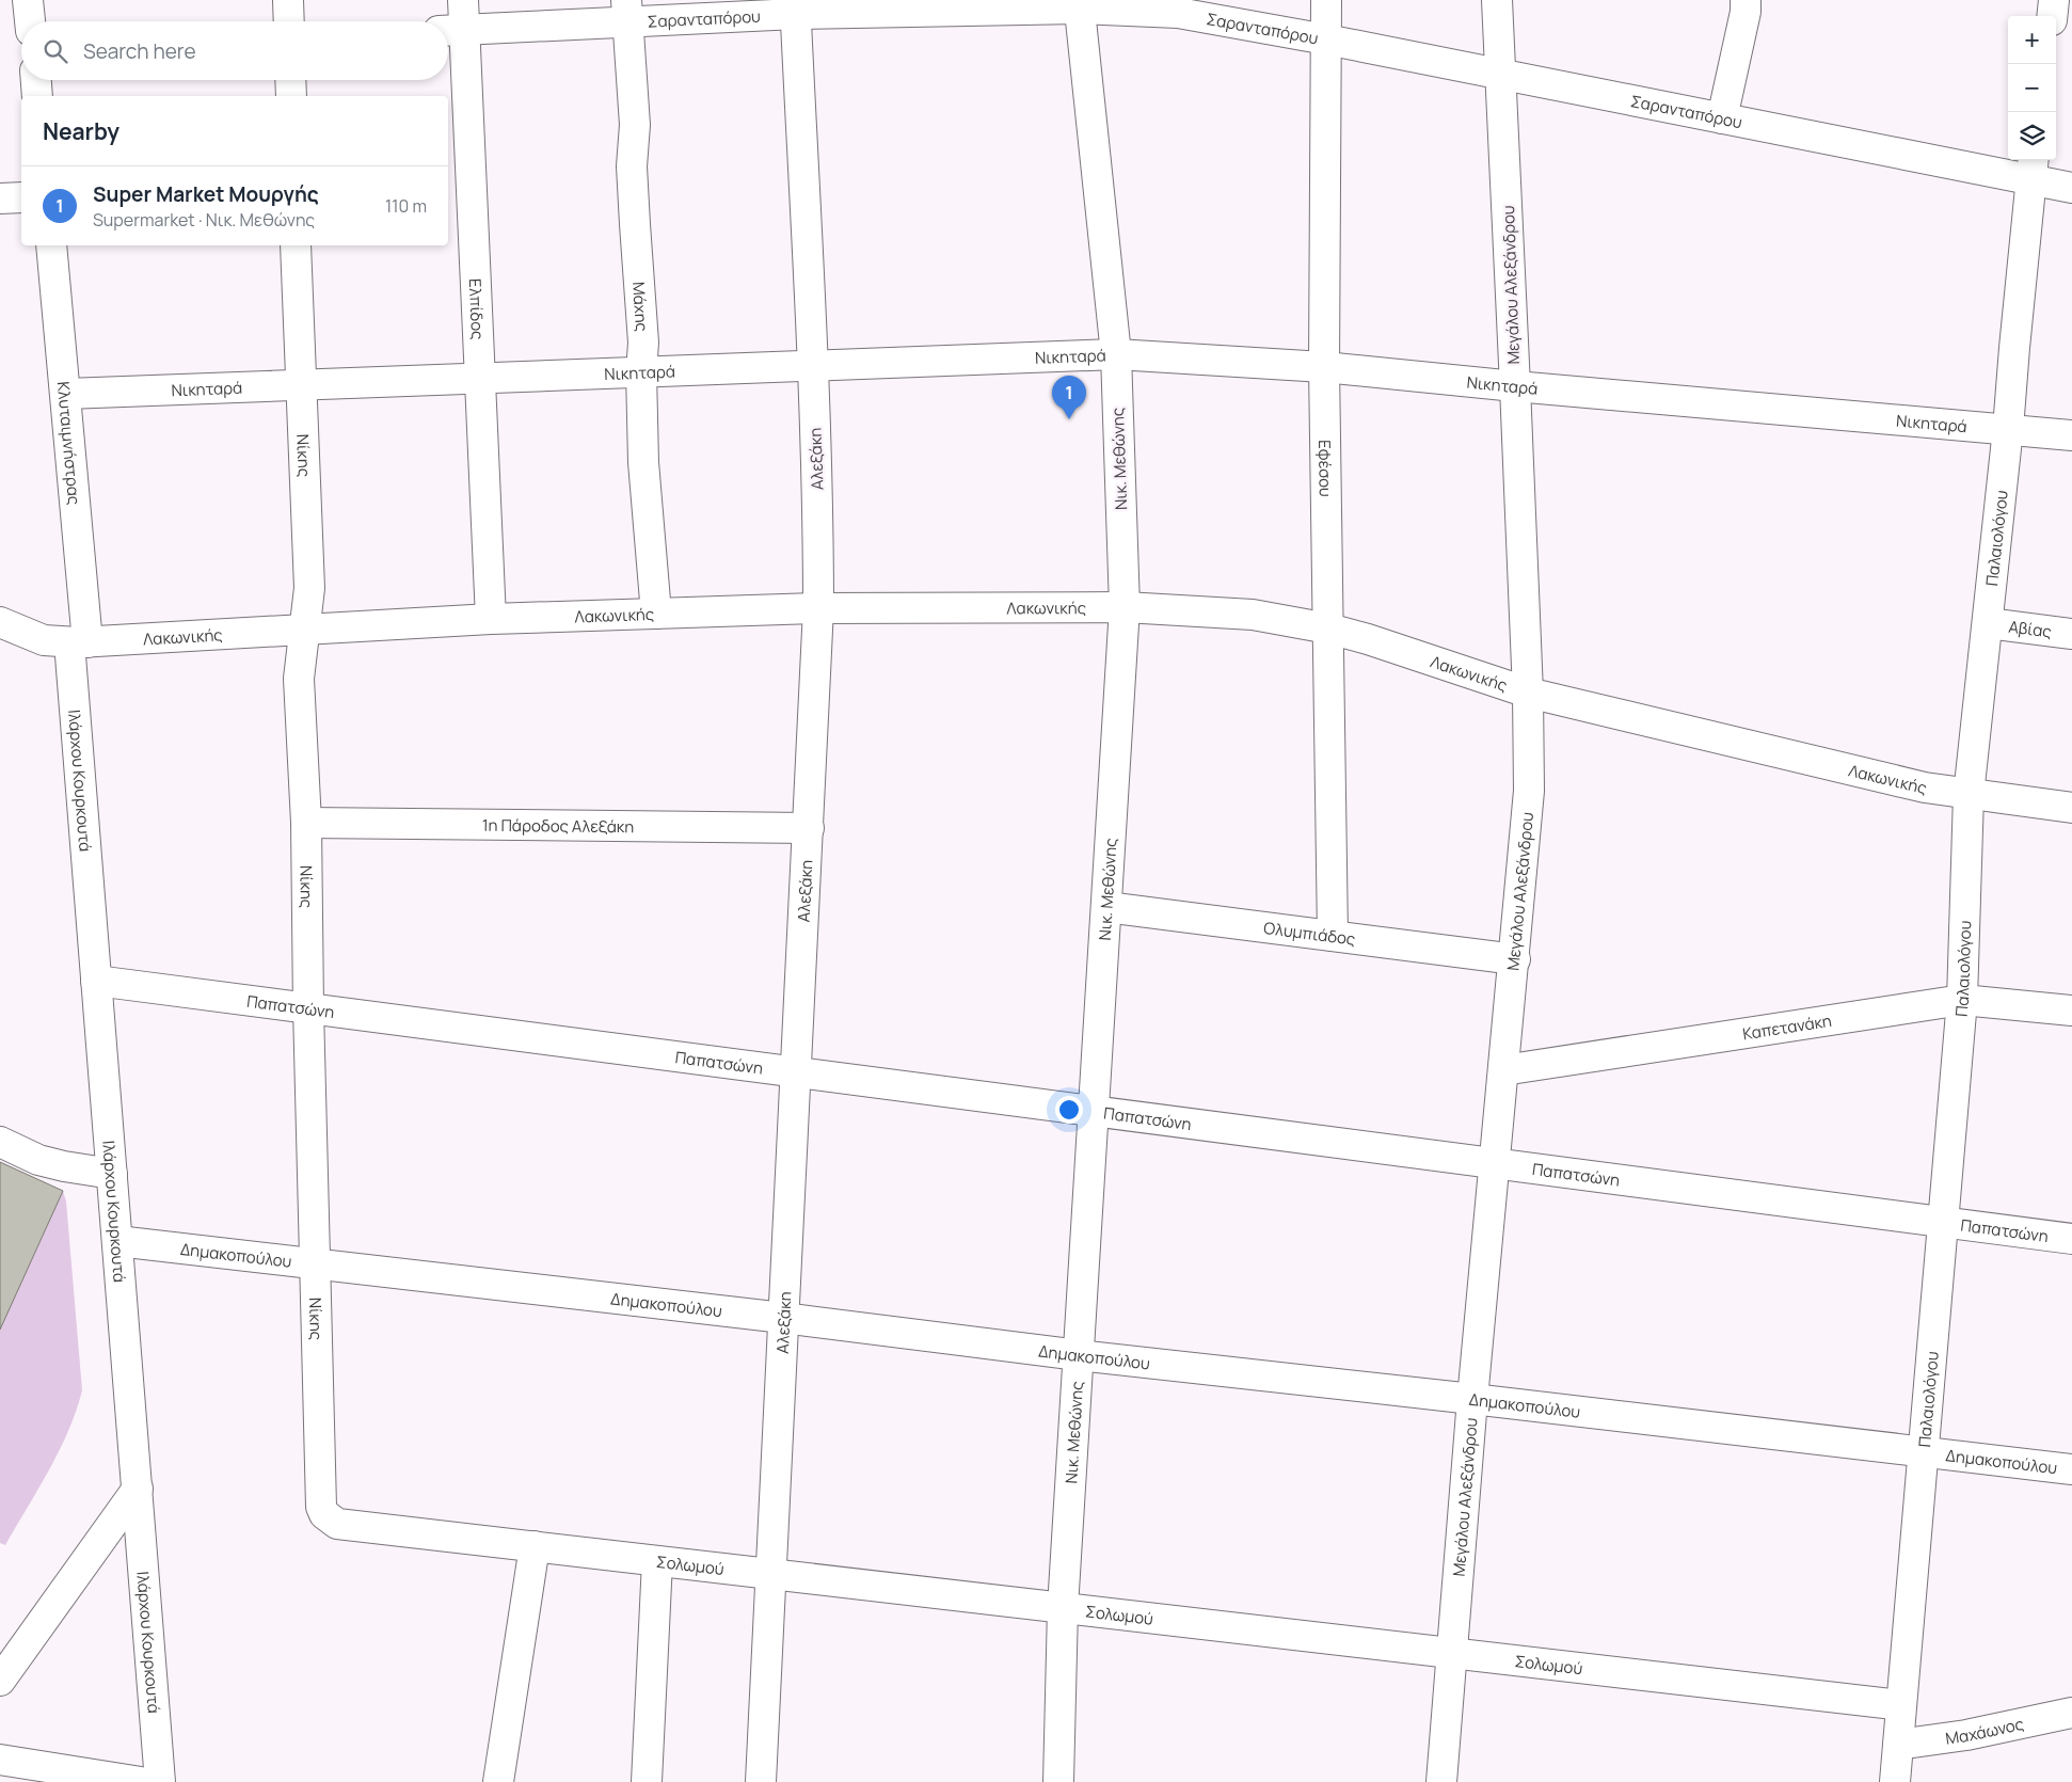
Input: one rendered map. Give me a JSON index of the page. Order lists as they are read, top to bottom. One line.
{"streets":{"street":["Σαρανταπόρου","Μεγάλου Αλεξάνδρου","Μάχης","Ελπίδος","Νικηταρά","Κλυταιμνήστρας","Νίκης","Αλεξάκη","Νικ. Μεθώνης","Εφέσου","Παλαιολόγου","Λακωνικής","Αβίας","Ιλάρχου Κουρκουτά","1η Πάροδος Αλεξάκη","Ολυμπιάδος","Παπατσώνη","Καπετανάκη","Δημακοπούλου","Σολωμού","Μαχάωνος"]},"crossings":[["Σαρανταπόρου","Μεγάλου Αλεξάνδρου"],["Σαρανταπόρου","Μάχης"],["Σαρανταπόρου","Ελπίδος"],["Σαρανταπόρου","Αλεξάκη"],["Σαρανταπόρου","Νικ. Μεθώνης"],["Σαρανταπόρου","Εφέσου"],["Σαρανταπόρου","Παλαιολόγου"],["Μεγάλου Αλεξάνδρου","Νικηταρά"],["Μεγάλου Αλεξάνδρου","Λακωνικής"],["Μεγάλου Αλεξάνδρου","Ολυμπιάδος"],["Μεγάλου Αλεξάνδρου","Παπατσώνη"],["Μεγάλου Αλεξάνδρου","Καπετανάκη"],["Μεγάλου Αλεξάνδρου","Δημακοπούλου"],["Μεγάλου Αλεξάνδρου","Σολωμού"],["Μάχης","Νικηταρά"],["Μάχης","Λακωνικής"],["Ελπίδος","Νικηταρά"],["Ελπίδος","Λακωνικής"],["Νικηταρά","Κλυταιμνήστρας"],["Νικηταρά","Νίκης"],["Νικηταρά","Αλεξάκη"],["Νικηταρά","Νικ. Μεθώνης"],["Νικηταρά","Εφέσου"],["Νικηταρά","Παλαιολόγου"],["Κλυταιμνήστρας","Λακωνικής"],["Κλυταιμνήστρας","Ιλάρχου Κουρκουτά"],["Νίκης","Λακωνικής"],["Νίκης","1η Πάροδος Αλεξάκη"],["Νίκης","Παπατσώνη"],["Νίκης","Δημακοπούλου"],["Νίκης","Σολωμού"],["Αλεξάκη","Λακωνικής"],["Αλεξάκη","1η Πάροδος Αλεξάκη"],["Αλεξάκη","Παπατσώνη"],["Αλεξάκη","Δημακοπούλου"],["Αλεξάκη","Σολωμού"],["Νικ. Μεθώνης","Λακωνικής"],["Νικ. Μεθώνης","Ολυμπιάδος"],["Νικ. Μεθώνης","Παπατσώνη"],["Νικ. Μεθώνης","Δημακοπούλου"],["Νικ. Μεθώνης","Σολωμού"],["Εφέσου","Λακωνικής"],["Εφέσου","Ολυμπιάδος"],["Παλαιολόγου","Λακωνικής"],["Παλαιολόγου","Αβίας"],["Παλαιολόγου","Παπατσώνη"],["Παλαιολόγου","Καπετανάκη"],["Παλαιολόγου","Δημακοπούλου"],["Παλαιολόγου","Σολωμού"],["Παλαιολόγου","Μαχάωνος"],["Λακωνικής","Ιλάρχου Κουρκουτά"],["Ιλάρχου Κουρκουτά","Παπατσώνη"],["Ιλάρχου Κουρκουτά","Δημακοπούλου"]],"page":{"map_buttons":["+","−"],"search":"Search here","heading":"Nearby","list":[{"mark":"1","name":"Super Market Μουργής","note":"Supermarket · Νικ. Μεθώνης","value":"110 m"}],"pins":"1"}}
